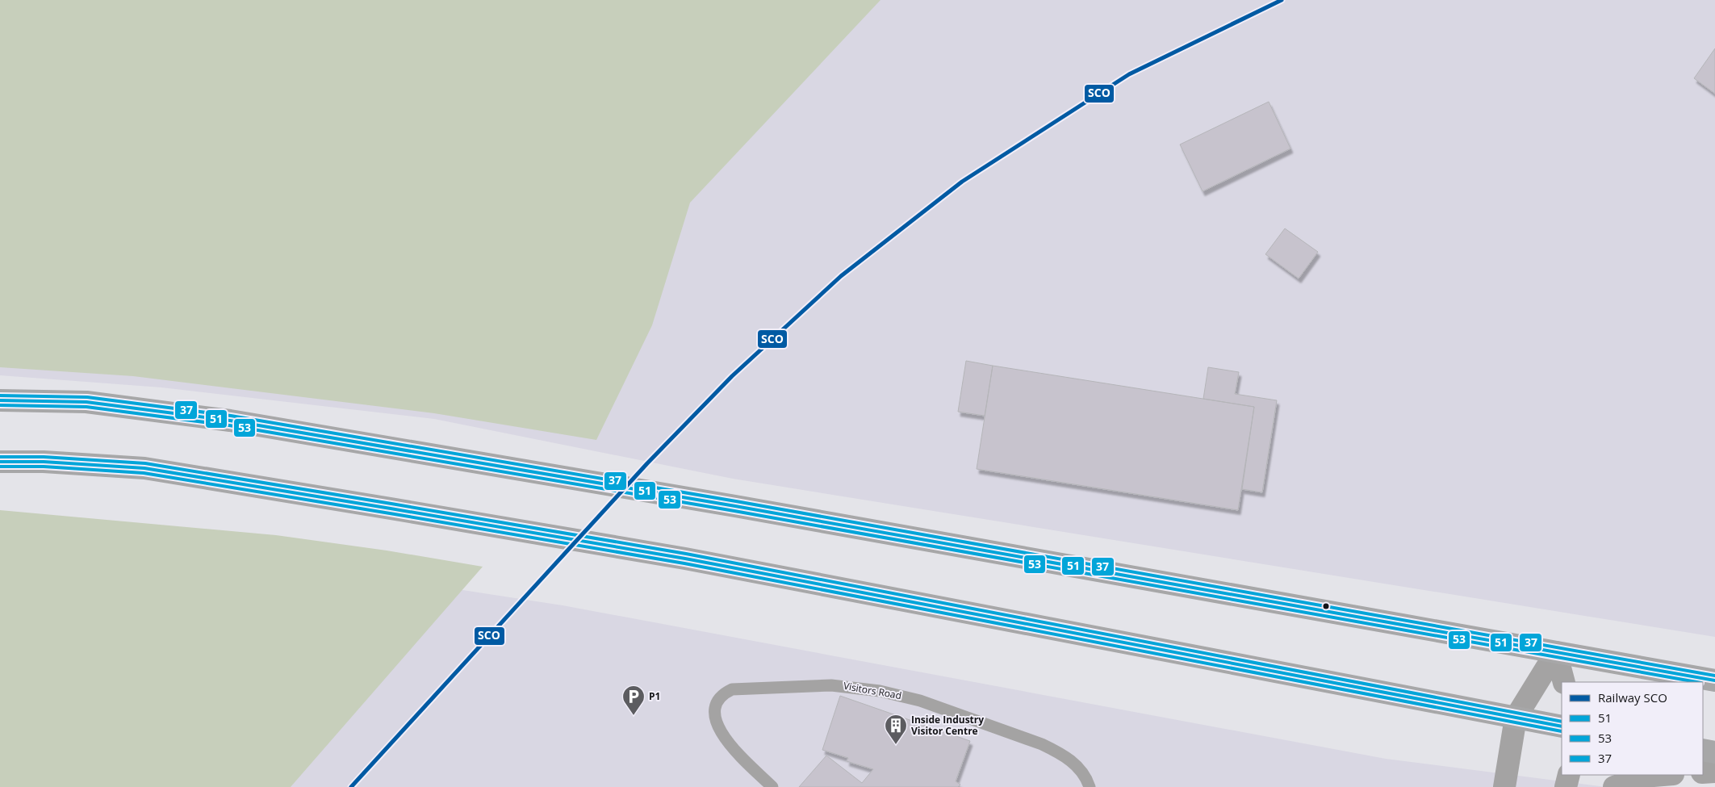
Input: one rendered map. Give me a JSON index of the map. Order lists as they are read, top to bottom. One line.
{"streets":{"lane":["Visitors Road"]},"places":{"parking":["P1"],"building":["Inside Industry Visitor Centre"]},"lines":["rail line SCO","transit line 37","transit line 51","transit line 53"],"legend":["Railway SCO","51","53","37"]}
